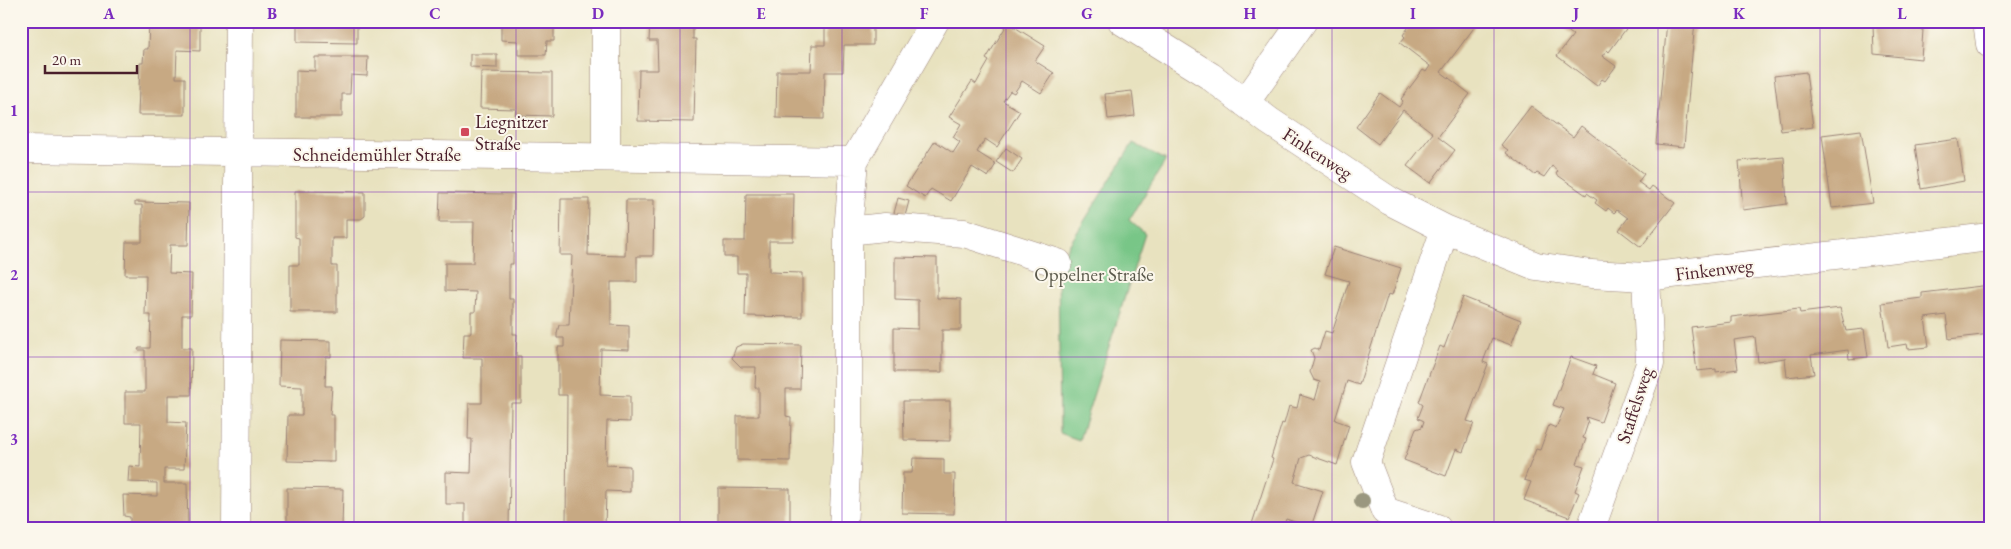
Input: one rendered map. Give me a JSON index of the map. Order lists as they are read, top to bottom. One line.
{"streets":{"street":["Finkenweg","Schneidemühler Straße","Staffelsweg"]},"crossings":[["Finkenweg","Staffelsweg"]],"parks":["Oppelner Straße"],"places":{"transit":["Liegnitzer Straße"]},"scale_bar":"20 m","grid":{"columns":["A","B","C","D","E","F","G","H","I","J","K","L"],"rows":["1","2","3"]}}
